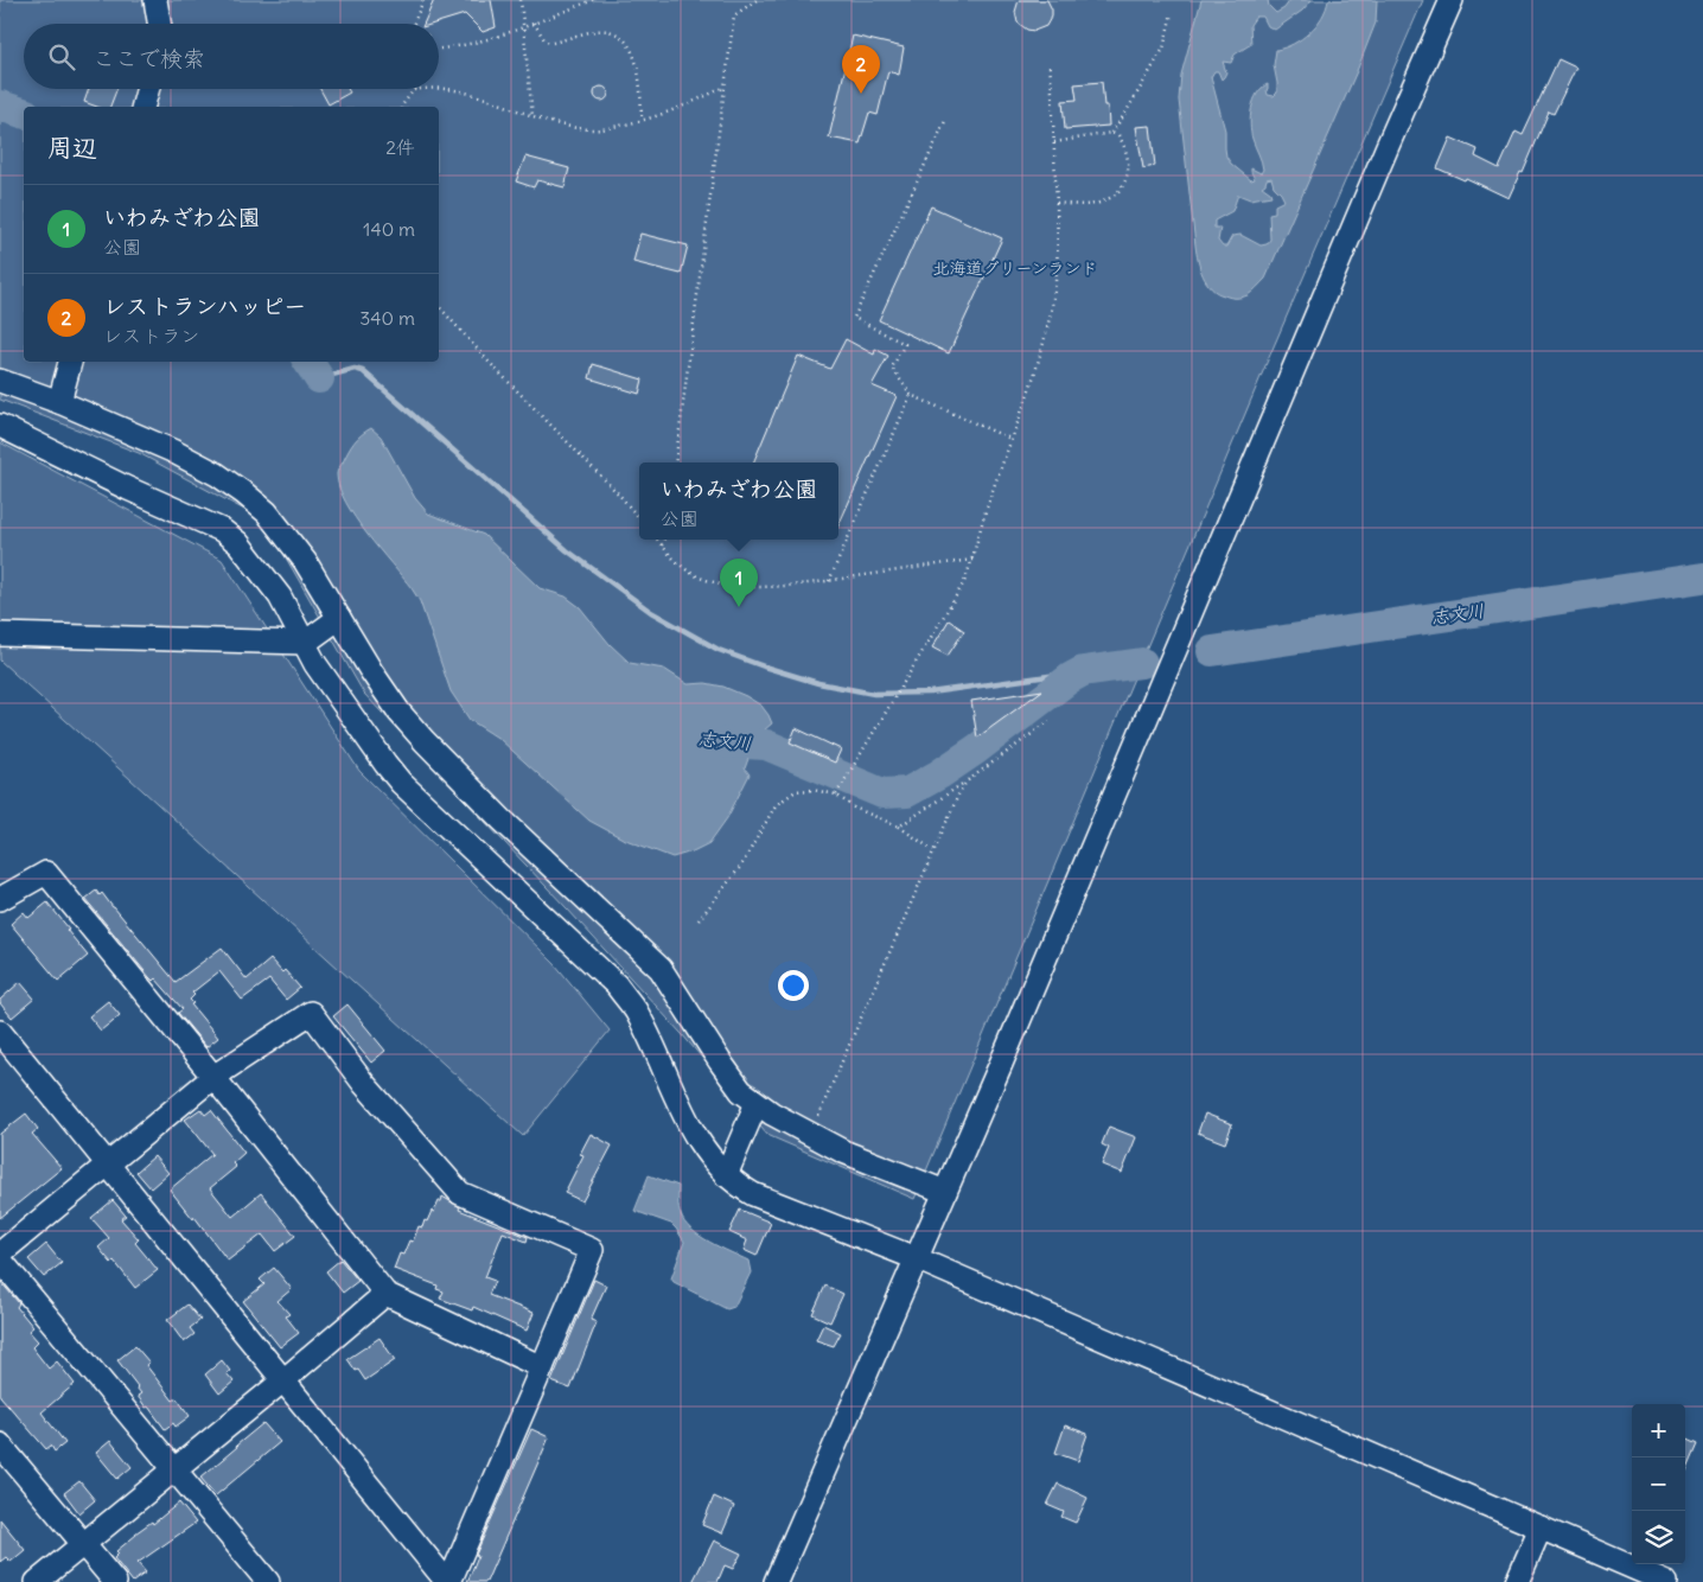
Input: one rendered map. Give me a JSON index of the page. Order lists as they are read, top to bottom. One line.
{"water":["志文川"],"parks":["北海道グリーンランド"],"page":{"search":"ここで検索","pins":["2","1"],"heading":["周辺","2件"],"list":[{"mark":"1","name":"いわみざわ公園","note":"公園","value":"140 m"},{"mark":"2","name":"レストランハッピー","note":"レストラン","value":"340 m"}],"popup":["いわみざわ公園","公園"],"map_buttons":["+","−"]}}
